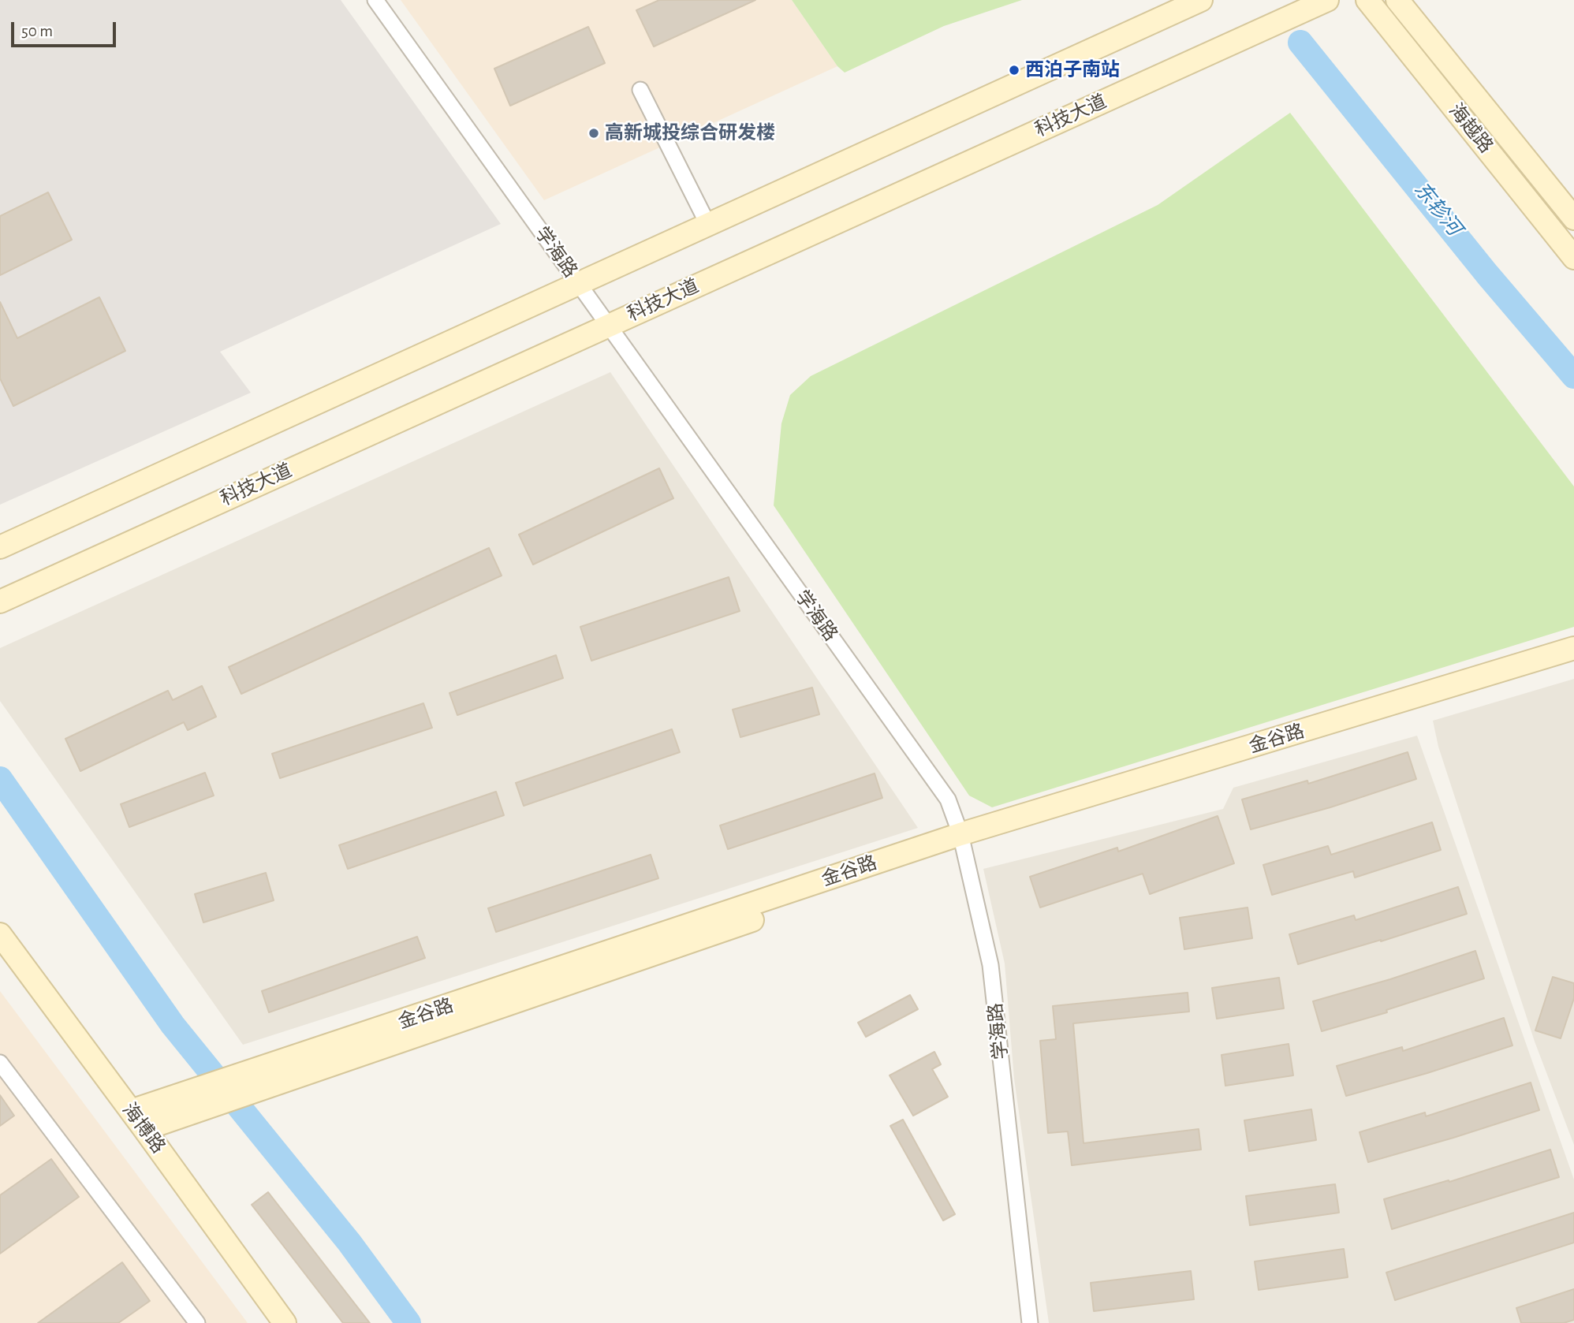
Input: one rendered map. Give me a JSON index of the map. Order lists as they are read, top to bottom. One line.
{"streets":{"street":["科技大道","海越路","学海路","金谷路","海博路"]},"crossings":[["科技大道","学海路"],["学海路","金谷路"],["金谷路","海博路"]],"water":["东轸河"],"places":["西泊子南站","高新城投综合研发楼"],"scale_bar":"50 m"}
